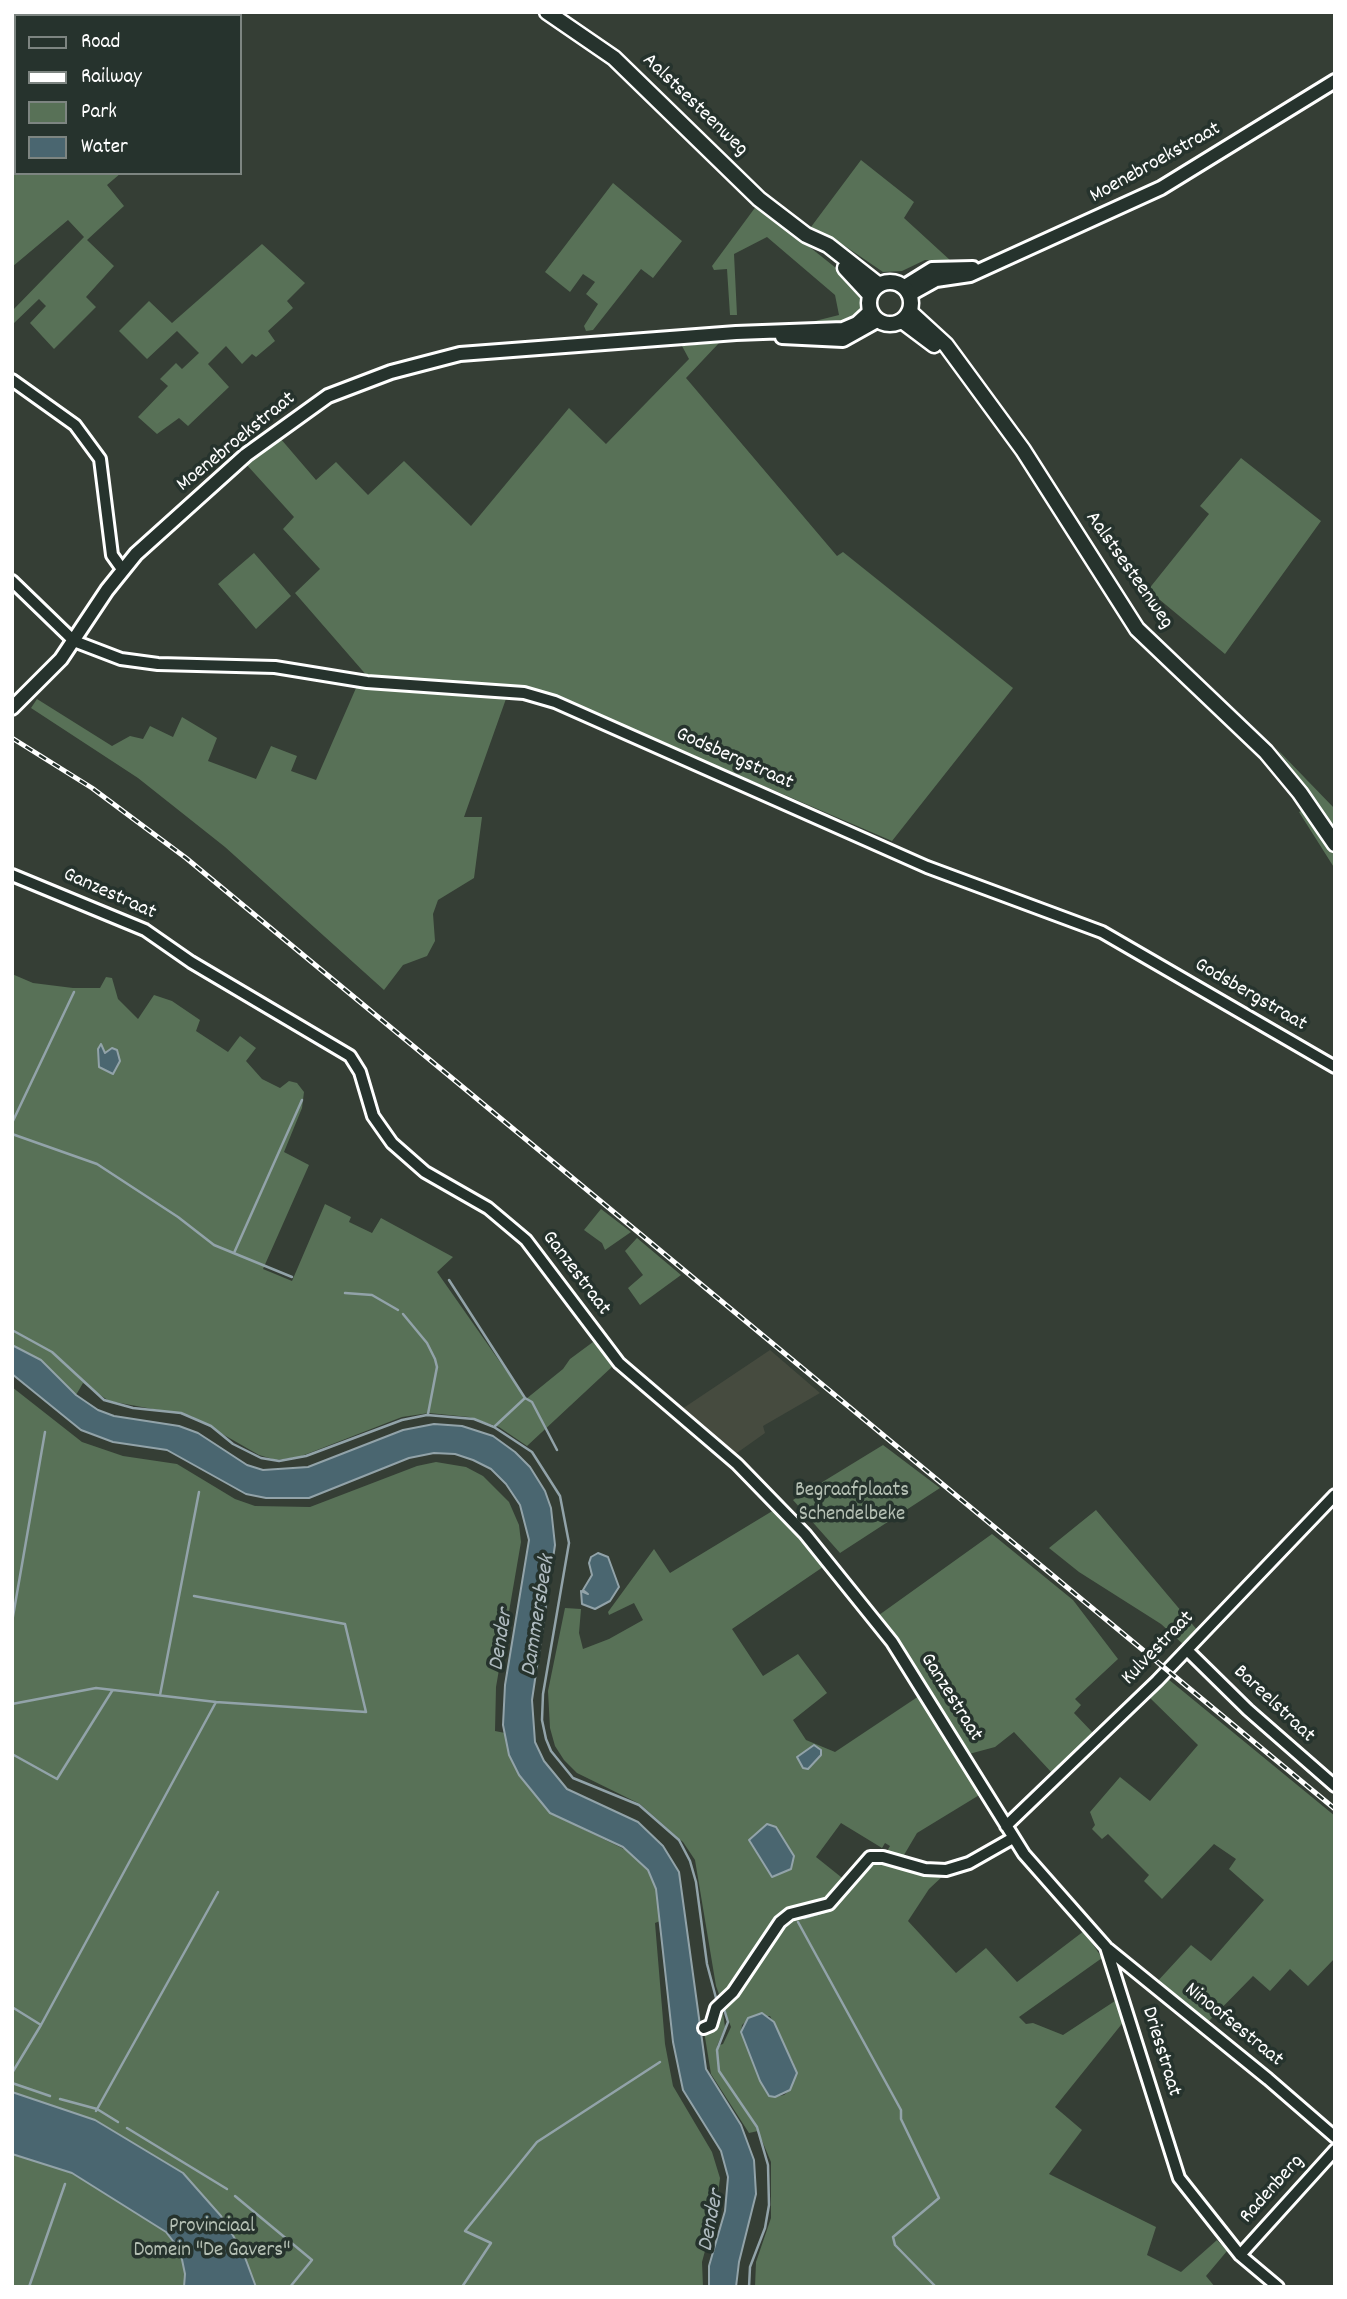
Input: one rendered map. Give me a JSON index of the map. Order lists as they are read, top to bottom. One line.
{"streets":{"main road":["Aalstsesteenweg"],"street":["Moenebroekstraat","Godsbergstraat","Ganzestraat","Kulvestraat","Bareelstraat","Ninoofsestraat","Driesstraat","Radenberg"]},"crossings":[["Aalstsesteenweg","Moenebroekstraat"],["Moenebroekstraat","Godsbergstraat"],["Ganzestraat","Kulvestraat"],["Ganzestraat","Driesstraat"],["Kulvestraat","Bareelstraat"],["Kulvestraat","Driesstraat"],["Ninoofsestraat","Driesstraat"],["Driesstraat","Radenberg"]],"water":["Dammersbeek","Dender"],"parks":["Begraafplaats Schendelbeke","Provinciaal Domein \"De Gavers\""],"legend":["Road","Railway","Park","Water"]}
